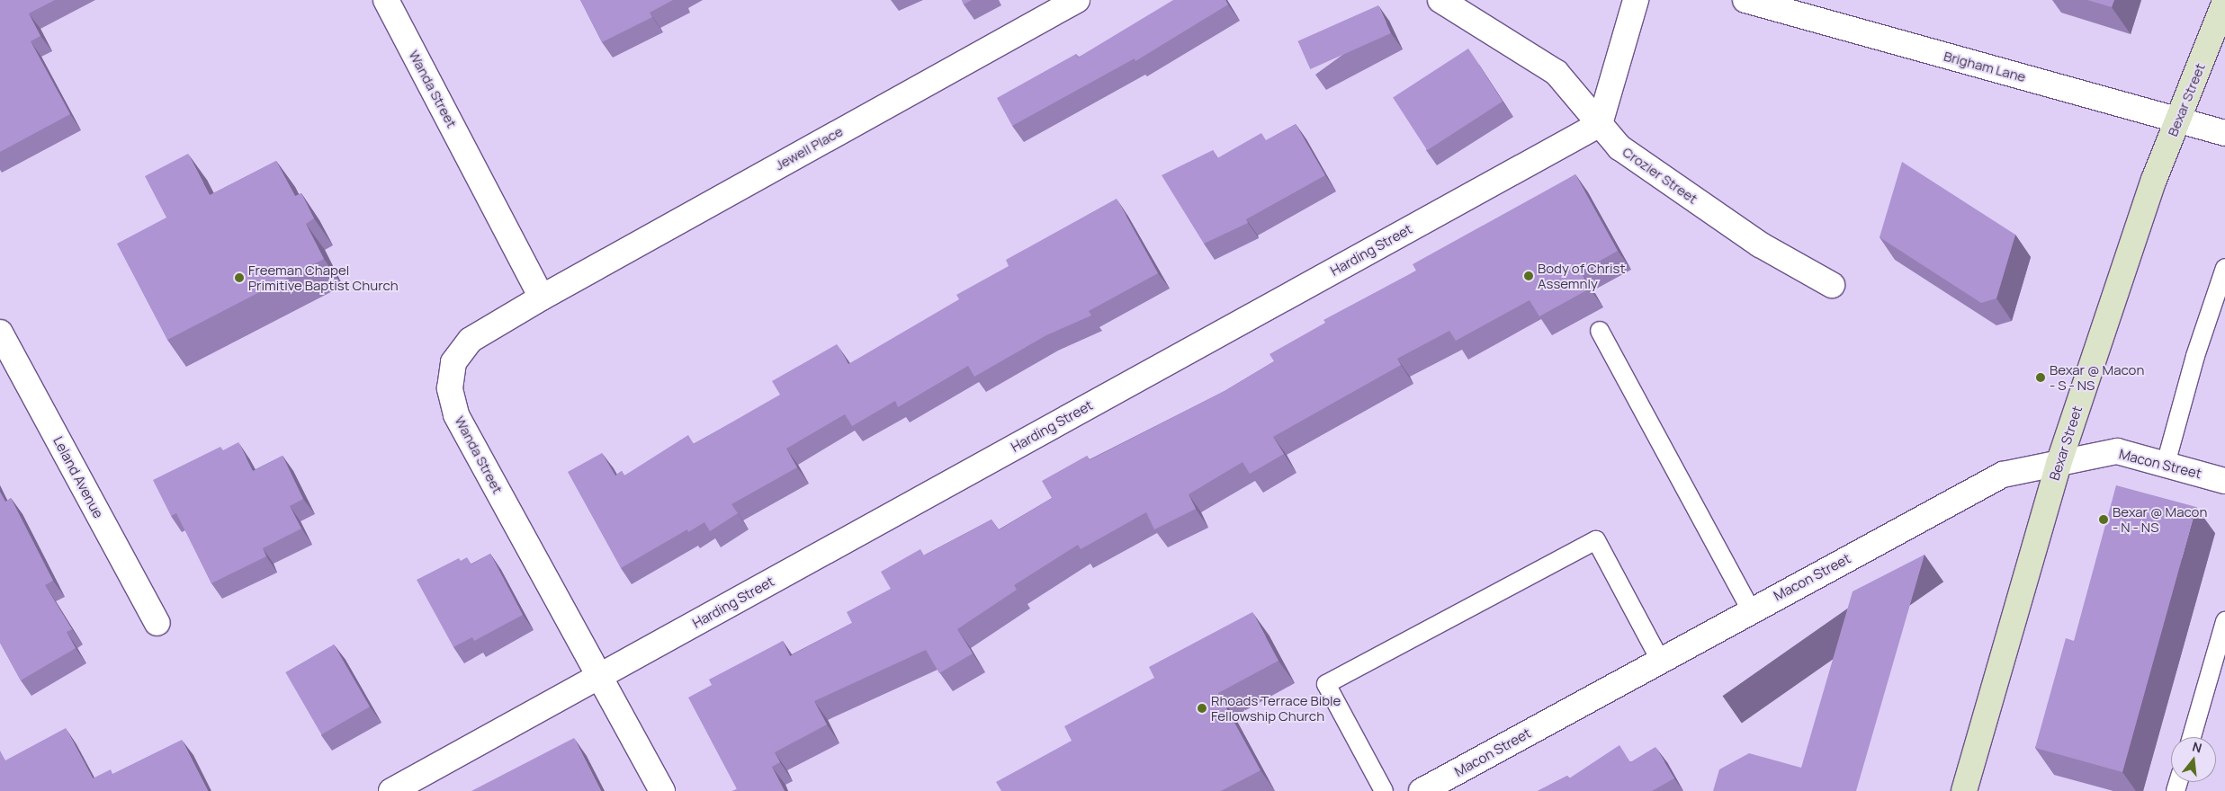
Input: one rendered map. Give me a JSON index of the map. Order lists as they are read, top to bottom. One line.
{"streets":{"street":["Brigham Lane","Wanda Street","Bexar Street","Jewell Place","Crozier Street","Harding Street","Macon Street","Leland Avenue"]},"crossings":[["Brigham Lane","Bexar Street"],["Wanda Street","Jewell Place"],["Wanda Street","Harding Street"],["Bexar Street","Macon Street"],["Crozier Street","Harding Street"]],"places":["Body of Christ Assemnly","Freeman Chapel Primitive Baptist Church","Bexar @ Macon - S - NS","Bexar @ Macon - N - NS","Rhoads Terrace Bible Fellowship Church"],"north":"top"}
